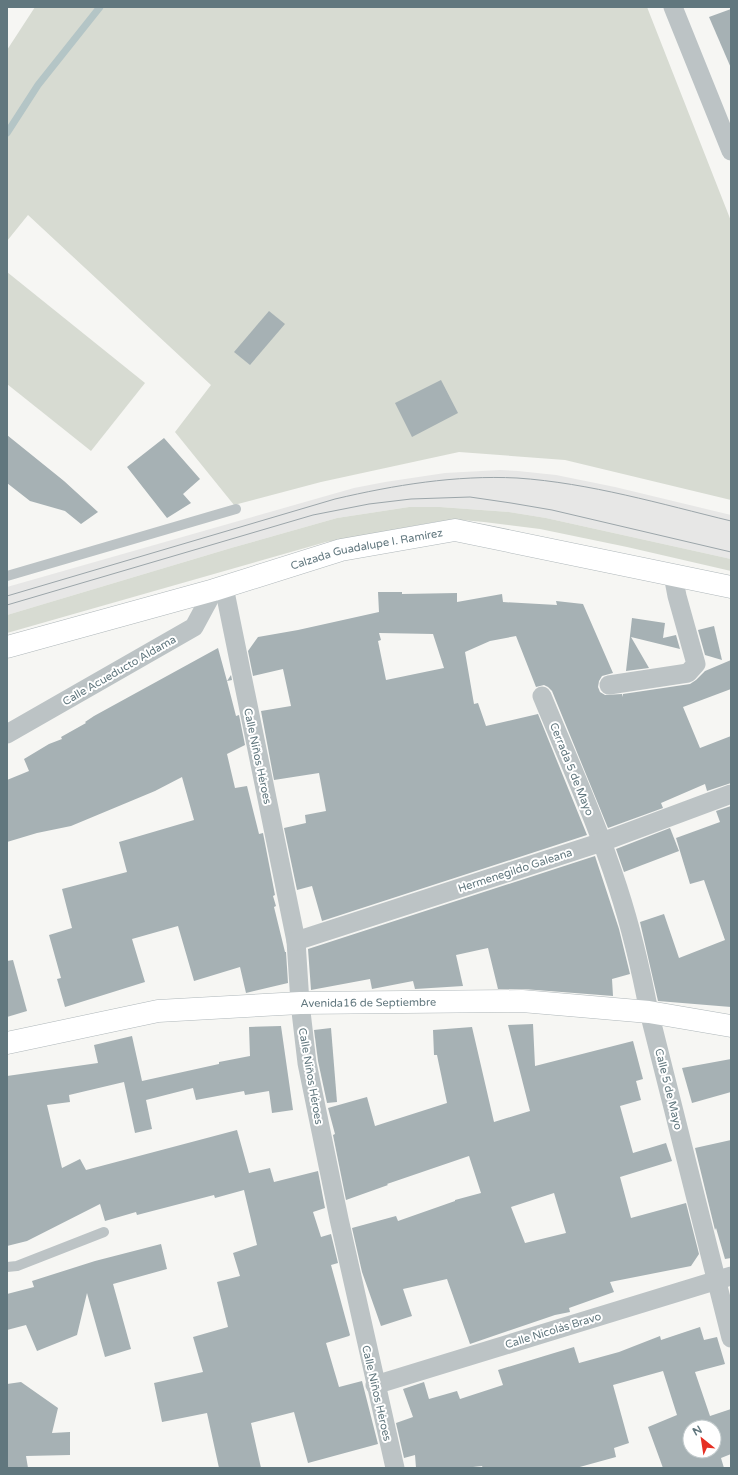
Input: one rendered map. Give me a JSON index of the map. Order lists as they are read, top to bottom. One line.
{"streets":{"main road":["Calzada Guadalupe I. Ramírez","Avenida16 de Septiembre"],"street":["Calle Acueducto Aldama","Calle Niños Héroes","Cerrada 5 de Mayo","Hermenegildo Galeana","Calle 5 de Mayo","Calle Nicolás Bravo"]},"crossings":[["Calzada Guadalupe I. Ramírez","Calle Acueducto Aldama"],["Calzada Guadalupe I. Ramírez","Calle Niños Héroes"],["Calle Acueducto Aldama","Calle Niños Héroes"],["Calle Niños Héroes","Hermenegildo Galeana"],["Calle Niños Héroes","Avenida16 de Septiembre"],["Calle Niños Héroes","Calle Nicolás Bravo"],["Cerrada 5 de Mayo","Hermenegildo Galeana"],["Cerrada 5 de Mayo","Calle 5 de Mayo"],["Hermenegildo Galeana","Calle 5 de Mayo"],["Avenida16 de Septiembre","Calle 5 de Mayo"],["Calle 5 de Mayo","Calle Nicolás Bravo"]],"north":"top left"}
